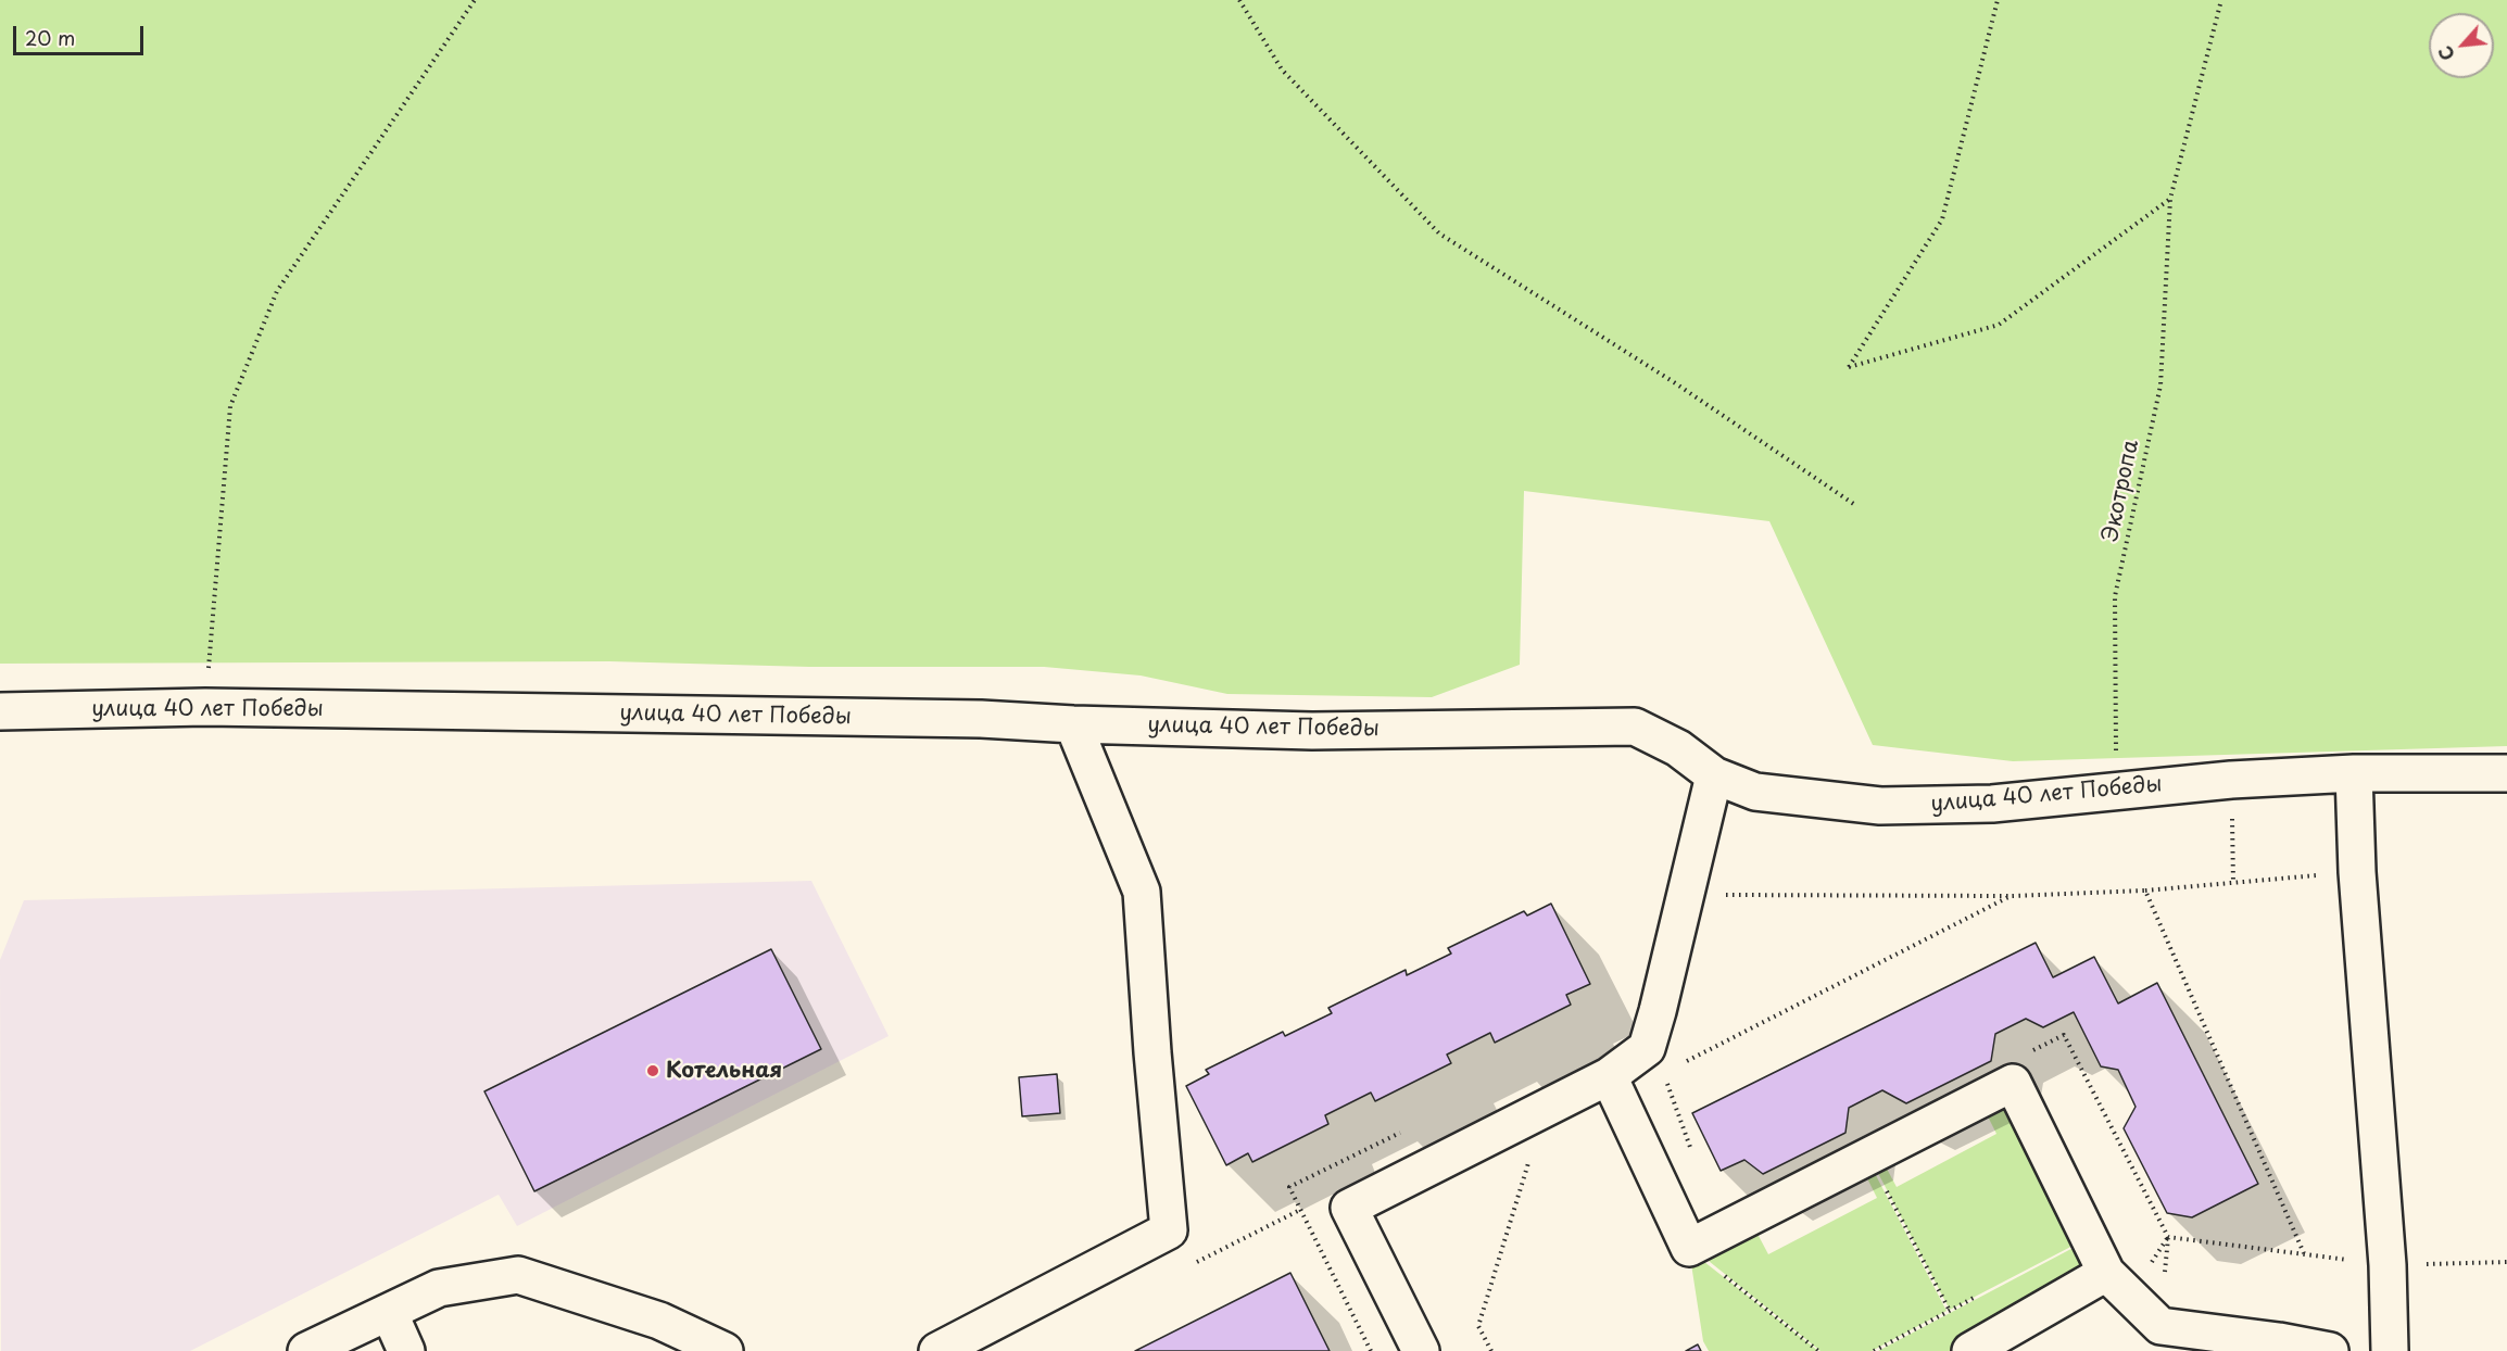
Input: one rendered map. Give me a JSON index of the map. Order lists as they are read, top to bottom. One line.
{"streets":{"street":["улица 40 лет Победы"],"path":["Экотропа"]},"crossings":[["Экотропа","улица 40 лет Победы"]],"places":["Котельная"],"scale_bar":"20 m","north":"bottom left"}
